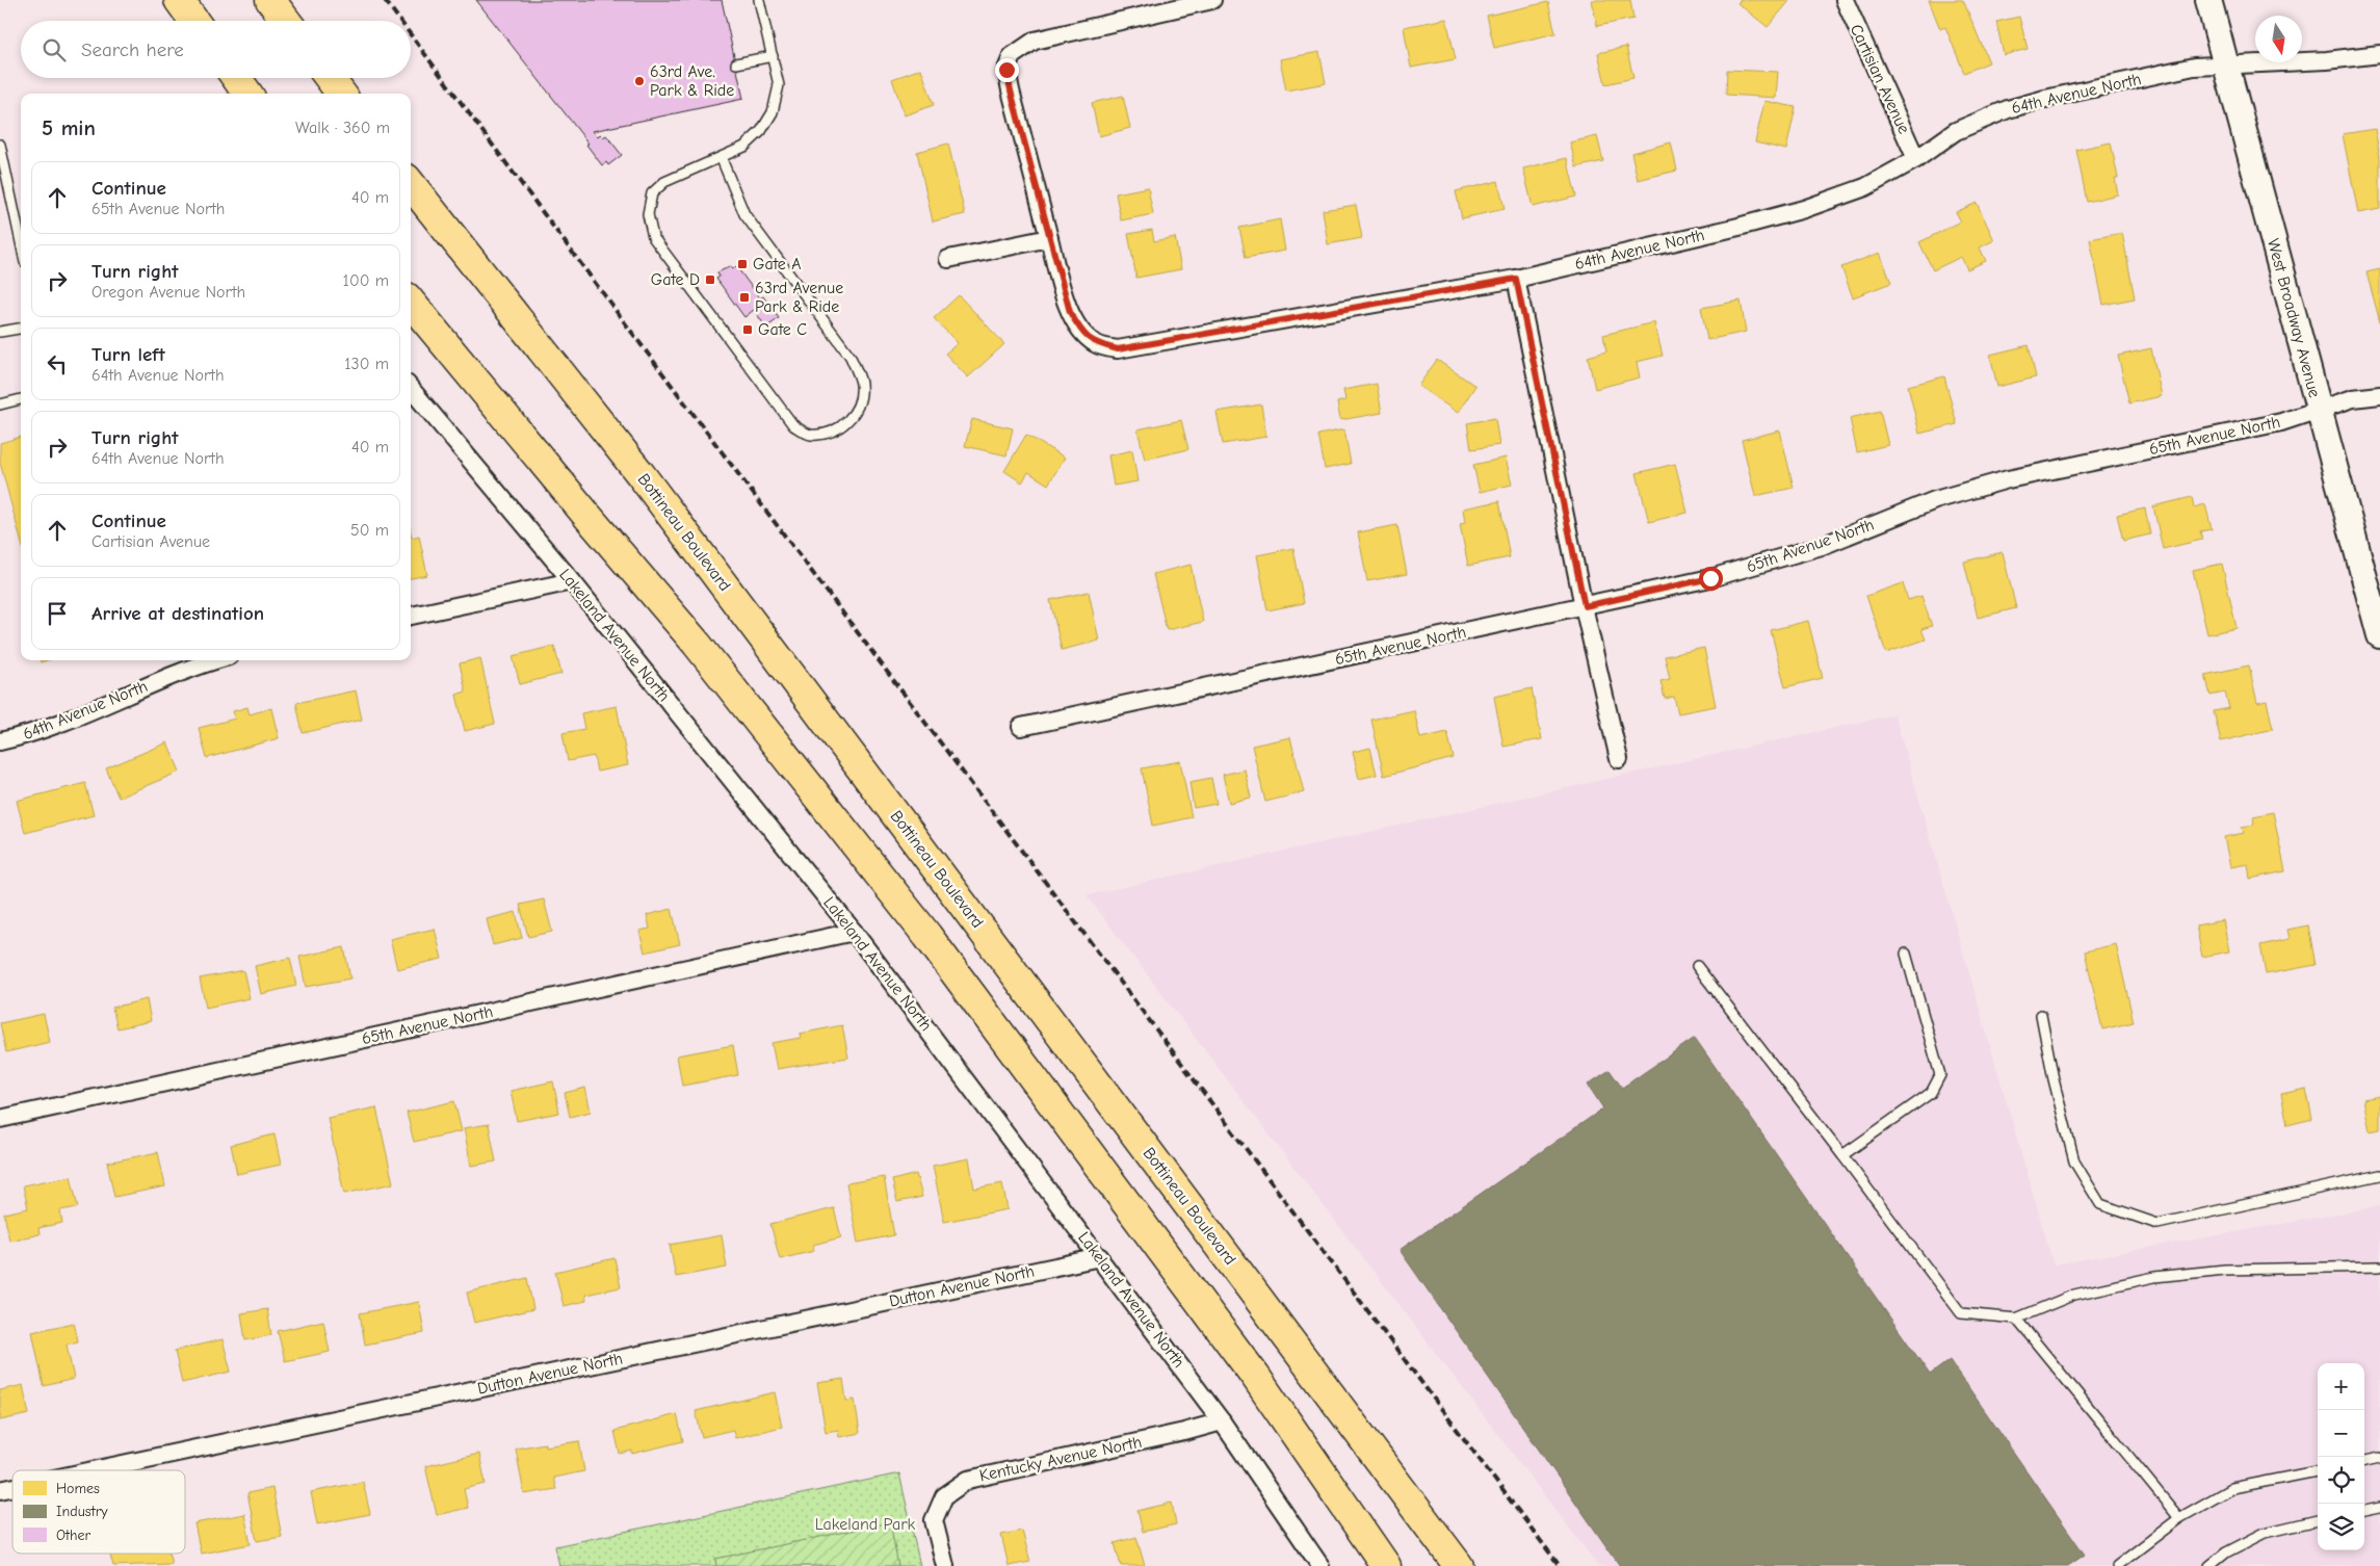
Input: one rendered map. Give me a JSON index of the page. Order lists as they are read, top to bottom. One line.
{"streets":{"highway":["Bottineau Boulevard"],"street":["Cartisian Avenue","64th Avenue North","West Broadway Avenue","65th Avenue North","Lakeland Avenue North","Dutton Avenue North","Kentucky Avenue North"]},"crossings":[["Cartisian Avenue","64th Avenue North"],["64th Avenue North","West Broadway Avenue"],["West Broadway Avenue","65th Avenue North"],["65th Avenue North","Lakeland Avenue North"],["Lakeland Avenue North","Dutton Avenue North"],["Lakeland Avenue North","Kentucky Avenue North"]],"parks":["Lakeland Park"],"places":{"other":["63rd Ave. Park & Ride"],"transit":["Gate A","Gate D","63rd Avenue Park & Ride","Gate C"]},"legend":["Homes","Industry","Other"],"north":"bottom","page":{"search":"Search here","heading":["5 min","Walk · 360 m"],"list":[["Continue","65th Avenue North","40 m"],["Turn right","Oregon Avenue North","100 m"],["Turn left","64th Avenue North","130 m"],["Turn right","64th Avenue North","40 m"],["Continue","Cartisian Avenue","50 m"],"Arrive at destination"],"map_buttons":["+","−"]}}
